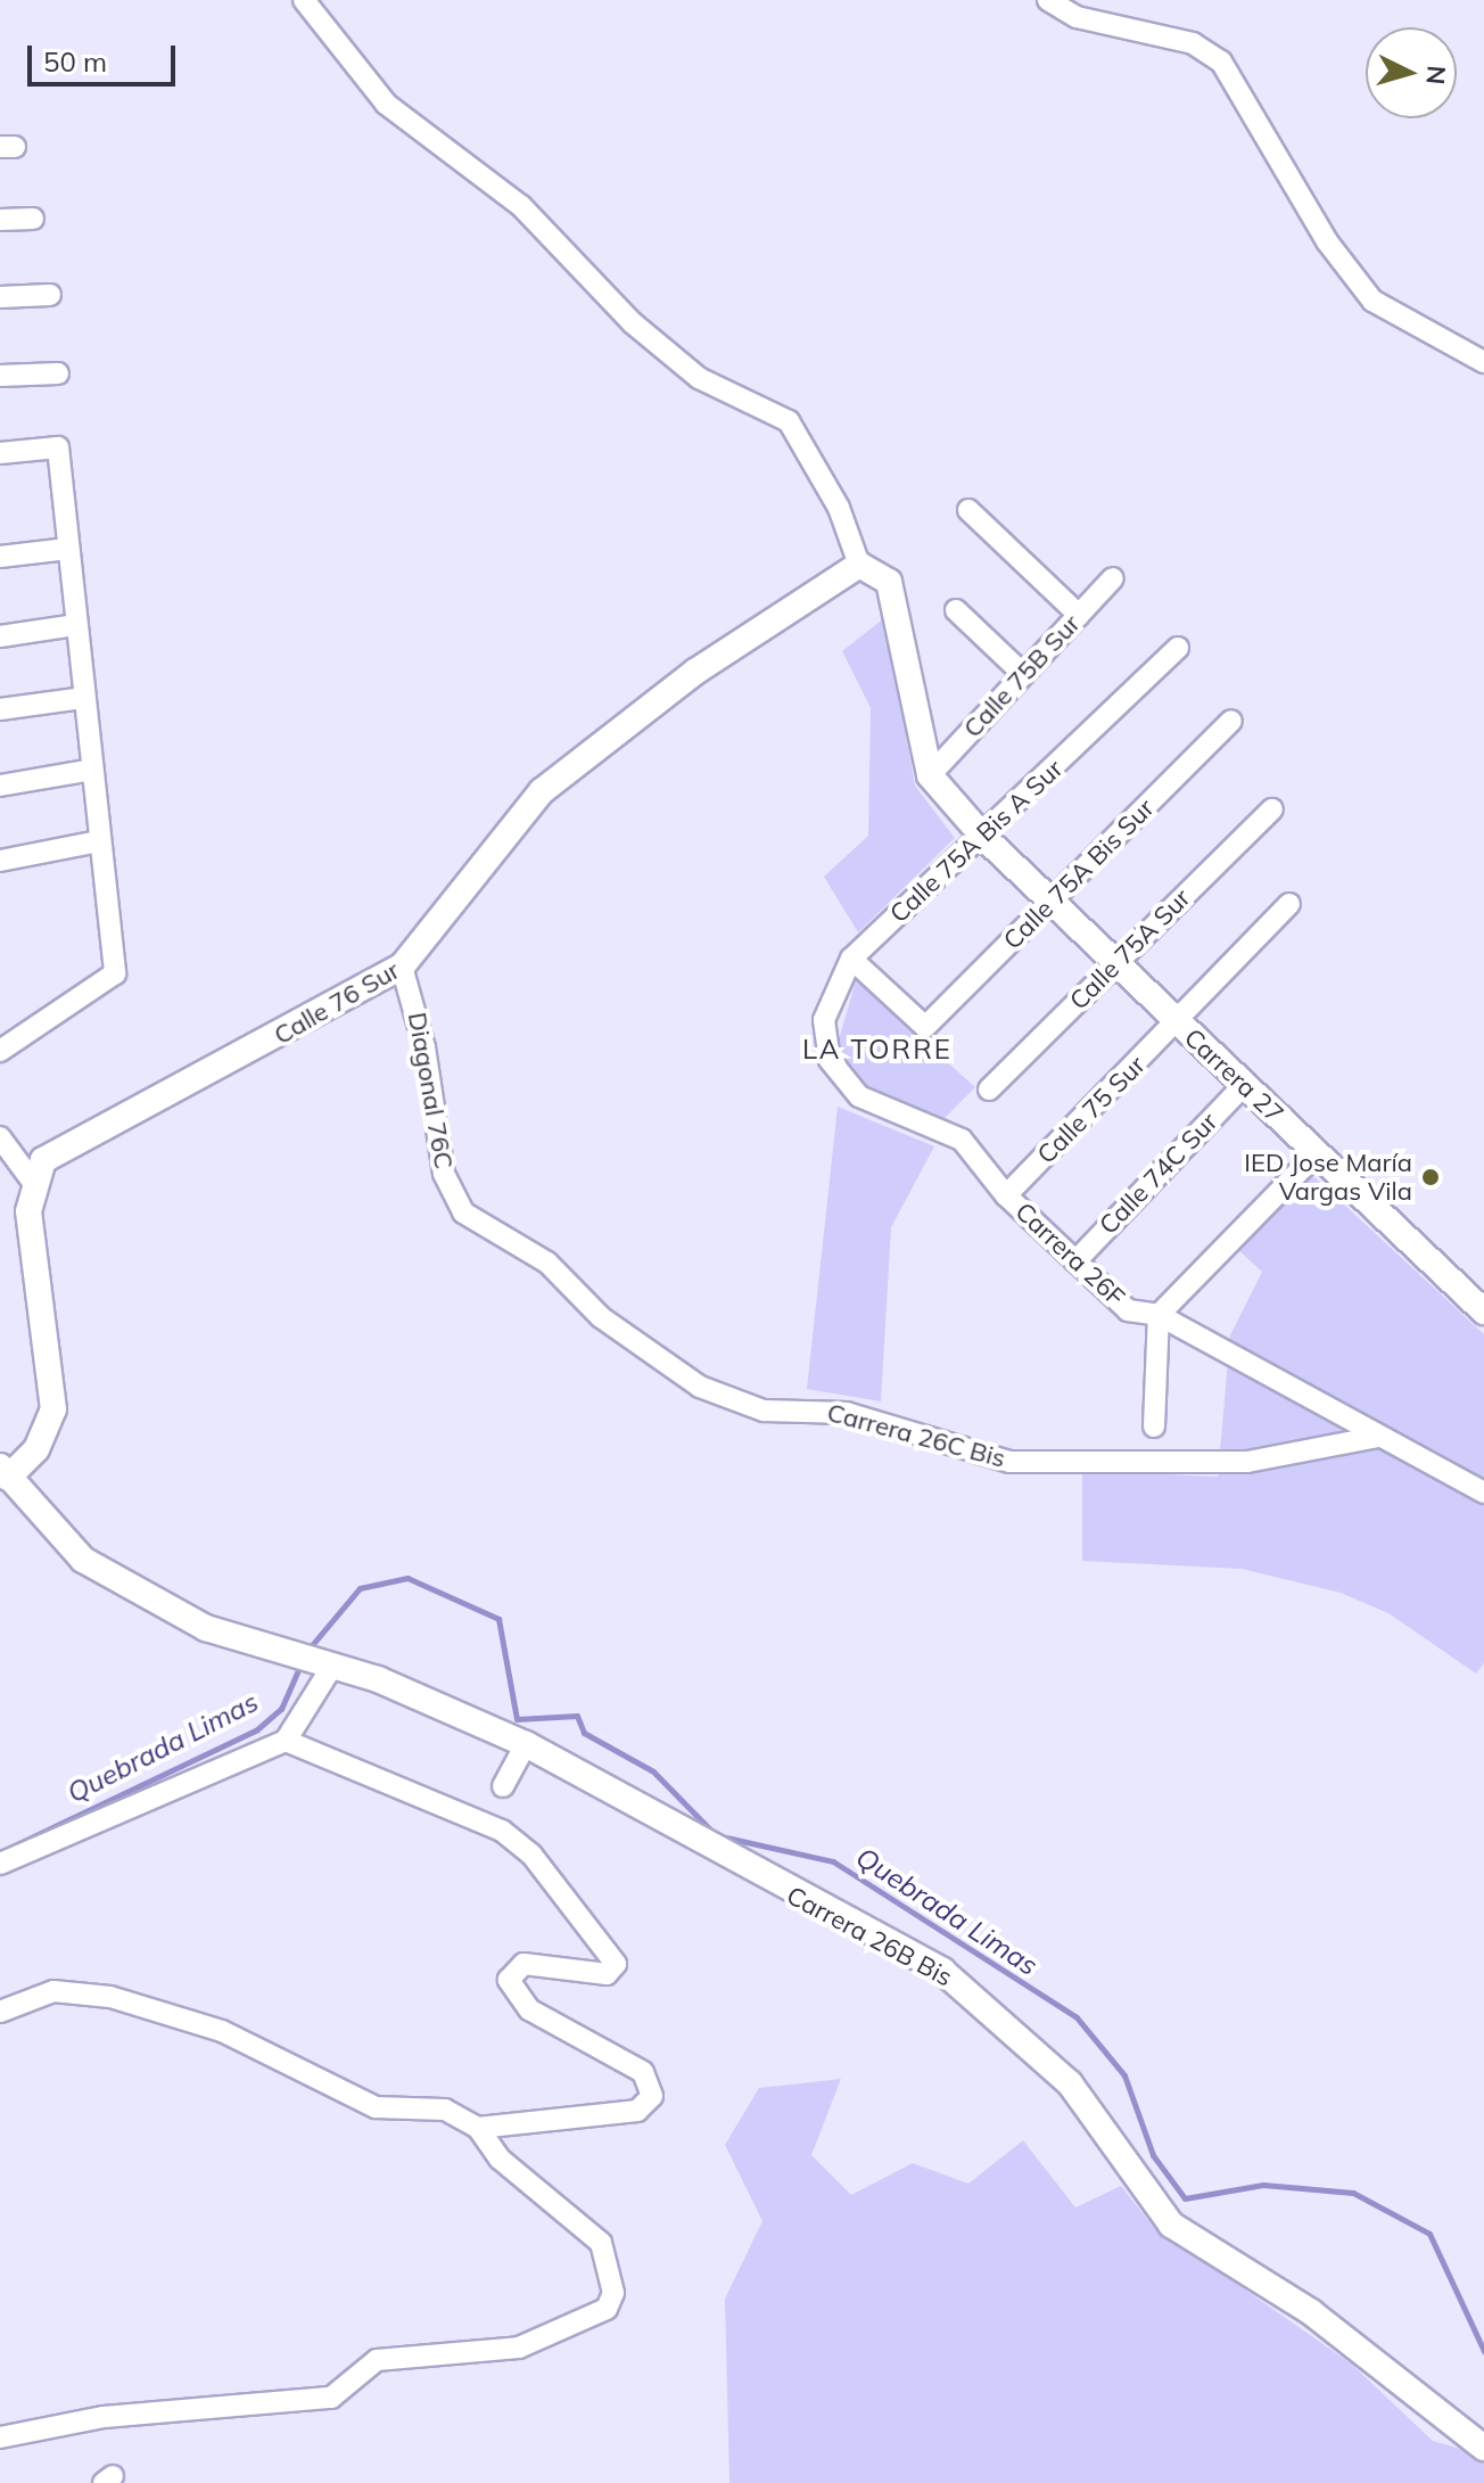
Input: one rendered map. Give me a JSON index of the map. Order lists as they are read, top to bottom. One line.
{"streets":{"street":["Calle 75B Sur","Calle 75A Bis A Sur","Calle 75A Bis Sur","Calle 75A Sur","Calle 76 Sur","Carrera 27","Diagonal 76C","Calle 75 Sur","Calle 74C Sur","Carrera 26F","Carrera 26C Bis","Carrera 26B Bis"]},"crossings":[["Calle 75B Sur","Carrera 27"],["Calle 75A Bis A Sur","Calle 75A Bis Sur"],["Calle 75A Bis A Sur","Carrera 27"],["Calle 75A Bis A Sur","Carrera 26F"],["Calle 75A Bis Sur","Carrera 27"],["Calle 75A Sur","Carrera 27"],["Calle 76 Sur","Diagonal 76C"],["Carrera 27","Calle 75 Sur"],["Carrera 27","Calle 74C Sur"],["Diagonal 76C","Carrera 26C Bis"],["Calle 75 Sur","Carrera 26F"],["Calle 74C Sur","Carrera 26F"],["Carrera 26F","Carrera 26C Bis"]],"districts":["LA TORRE"],"water":["Quebrada Limas"],"places":["IED Jose María Vargas Vila"],"scale_bar":"50 m","north":"right"}
